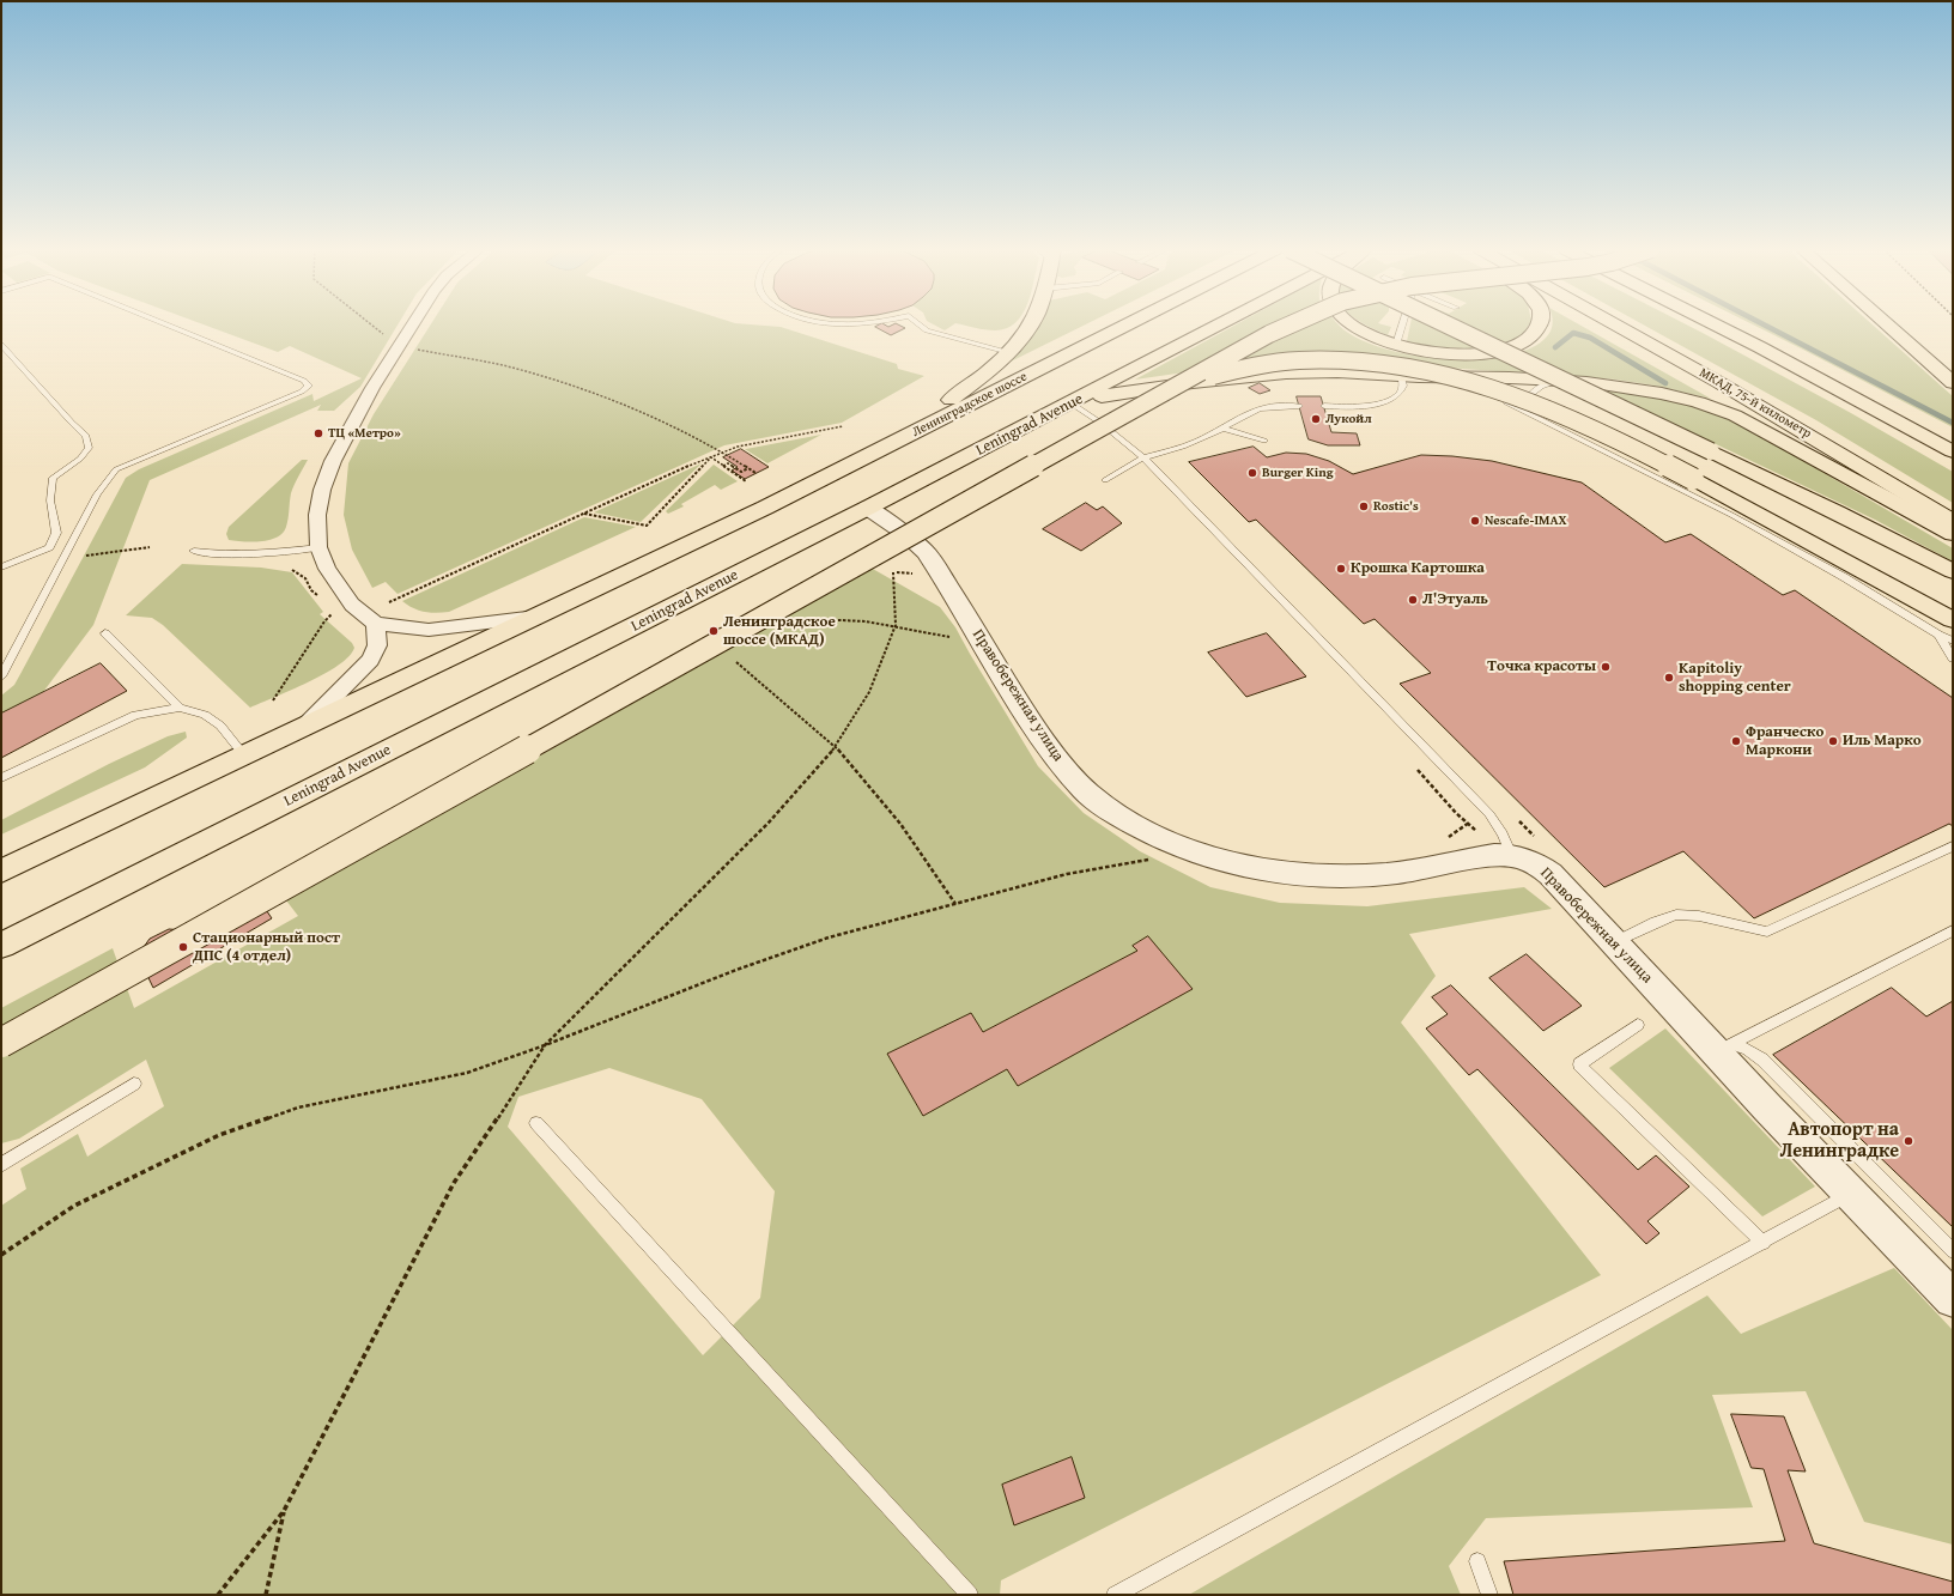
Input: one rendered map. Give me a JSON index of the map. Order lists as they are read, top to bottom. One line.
{"streets":{"main road":["МКАД, 75-й километр","Ленинградское шоссе","Leningrad Avenue"],"street":["Правобережная улица"]},"crossings":[["Leningrad Avenue","Правобережная улица"]],"places":["Лукойл","ТЦ «Метро»","Burger King","Rostic's","Nescafe-IMAX","Крошка Картошка","Л'Этуаль","Ленинградское шоссе (МКАД)","Точка красоты","Kapitoliy shopping center","Франческо Маркони","Иль Марко","Стационарный пост ДПС (4 отдел)","Автопорт на Ленинградке"]}
